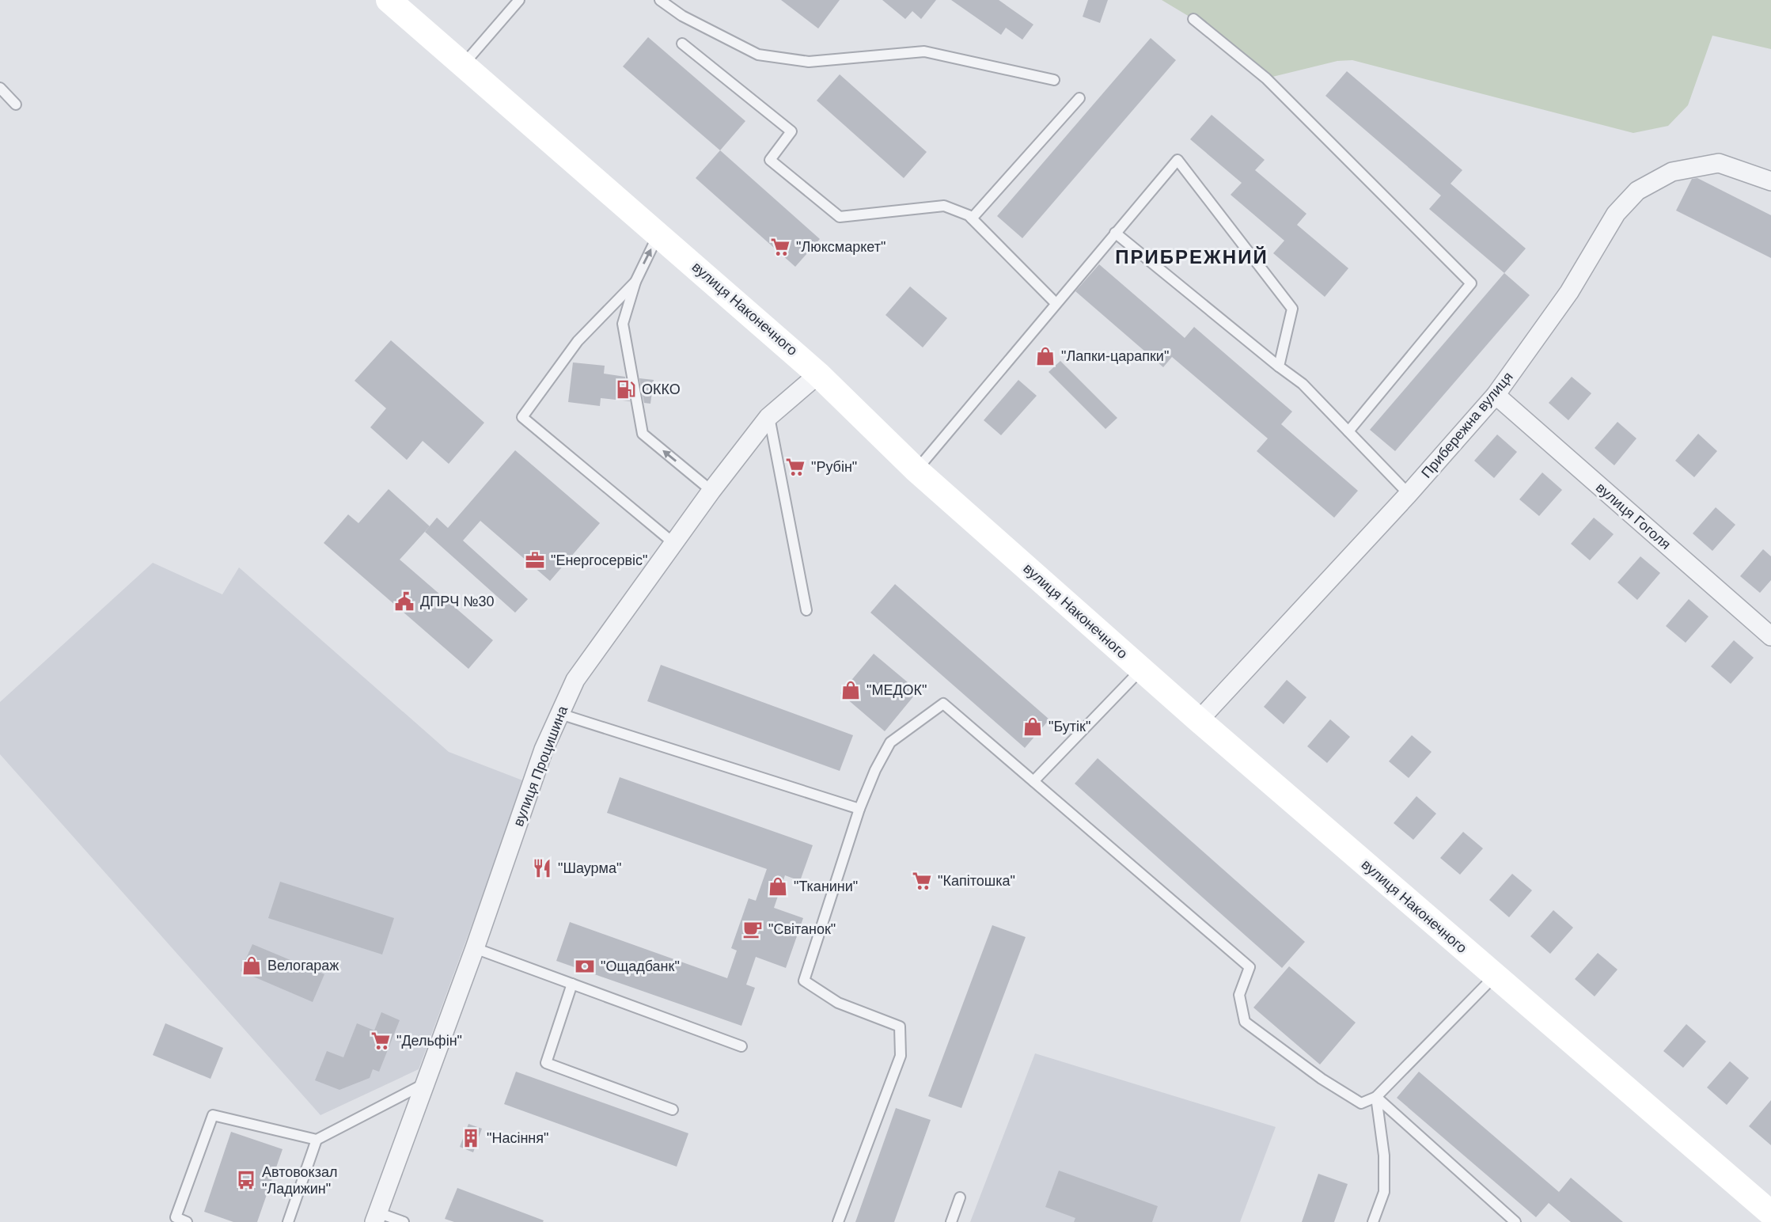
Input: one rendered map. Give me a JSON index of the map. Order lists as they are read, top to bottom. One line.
{"streets":{"street":["вулиця Наконечного","Прибережна вулиця","вулиця Гоголя","вулиця Процишина"]},"crossings":[["вулиця Наконечного","Прибережна вулиця"],["вулиця Наконечного","вулиця Процишина"],["Прибережна вулиця","вулиця Гоголя"]],"districts":["ПРИБРЕЖНИЙ"],"places":{"supermarket":["\"Люксмаркет\"","\"Рубін\"","\"Капітошка\"","\"Дельфін\""],"shop":["\"Лапки-царапки\"","\"МЕДОК\"","\"Бутік\"","\"Тканини\"","Велогараж"],"fuel station":["ОККО"],"office":["\"Енергосервіс\""],"public building":["ДПРЧ №30"],"restaurant":["\"Шаурма\""],"cafe":["\"Світанок\""],"bank":["\"Ощадбанк\""],"building":["\"Насіння\""],"bus stop":["Автовокзал \"Ладижин\""]}}
